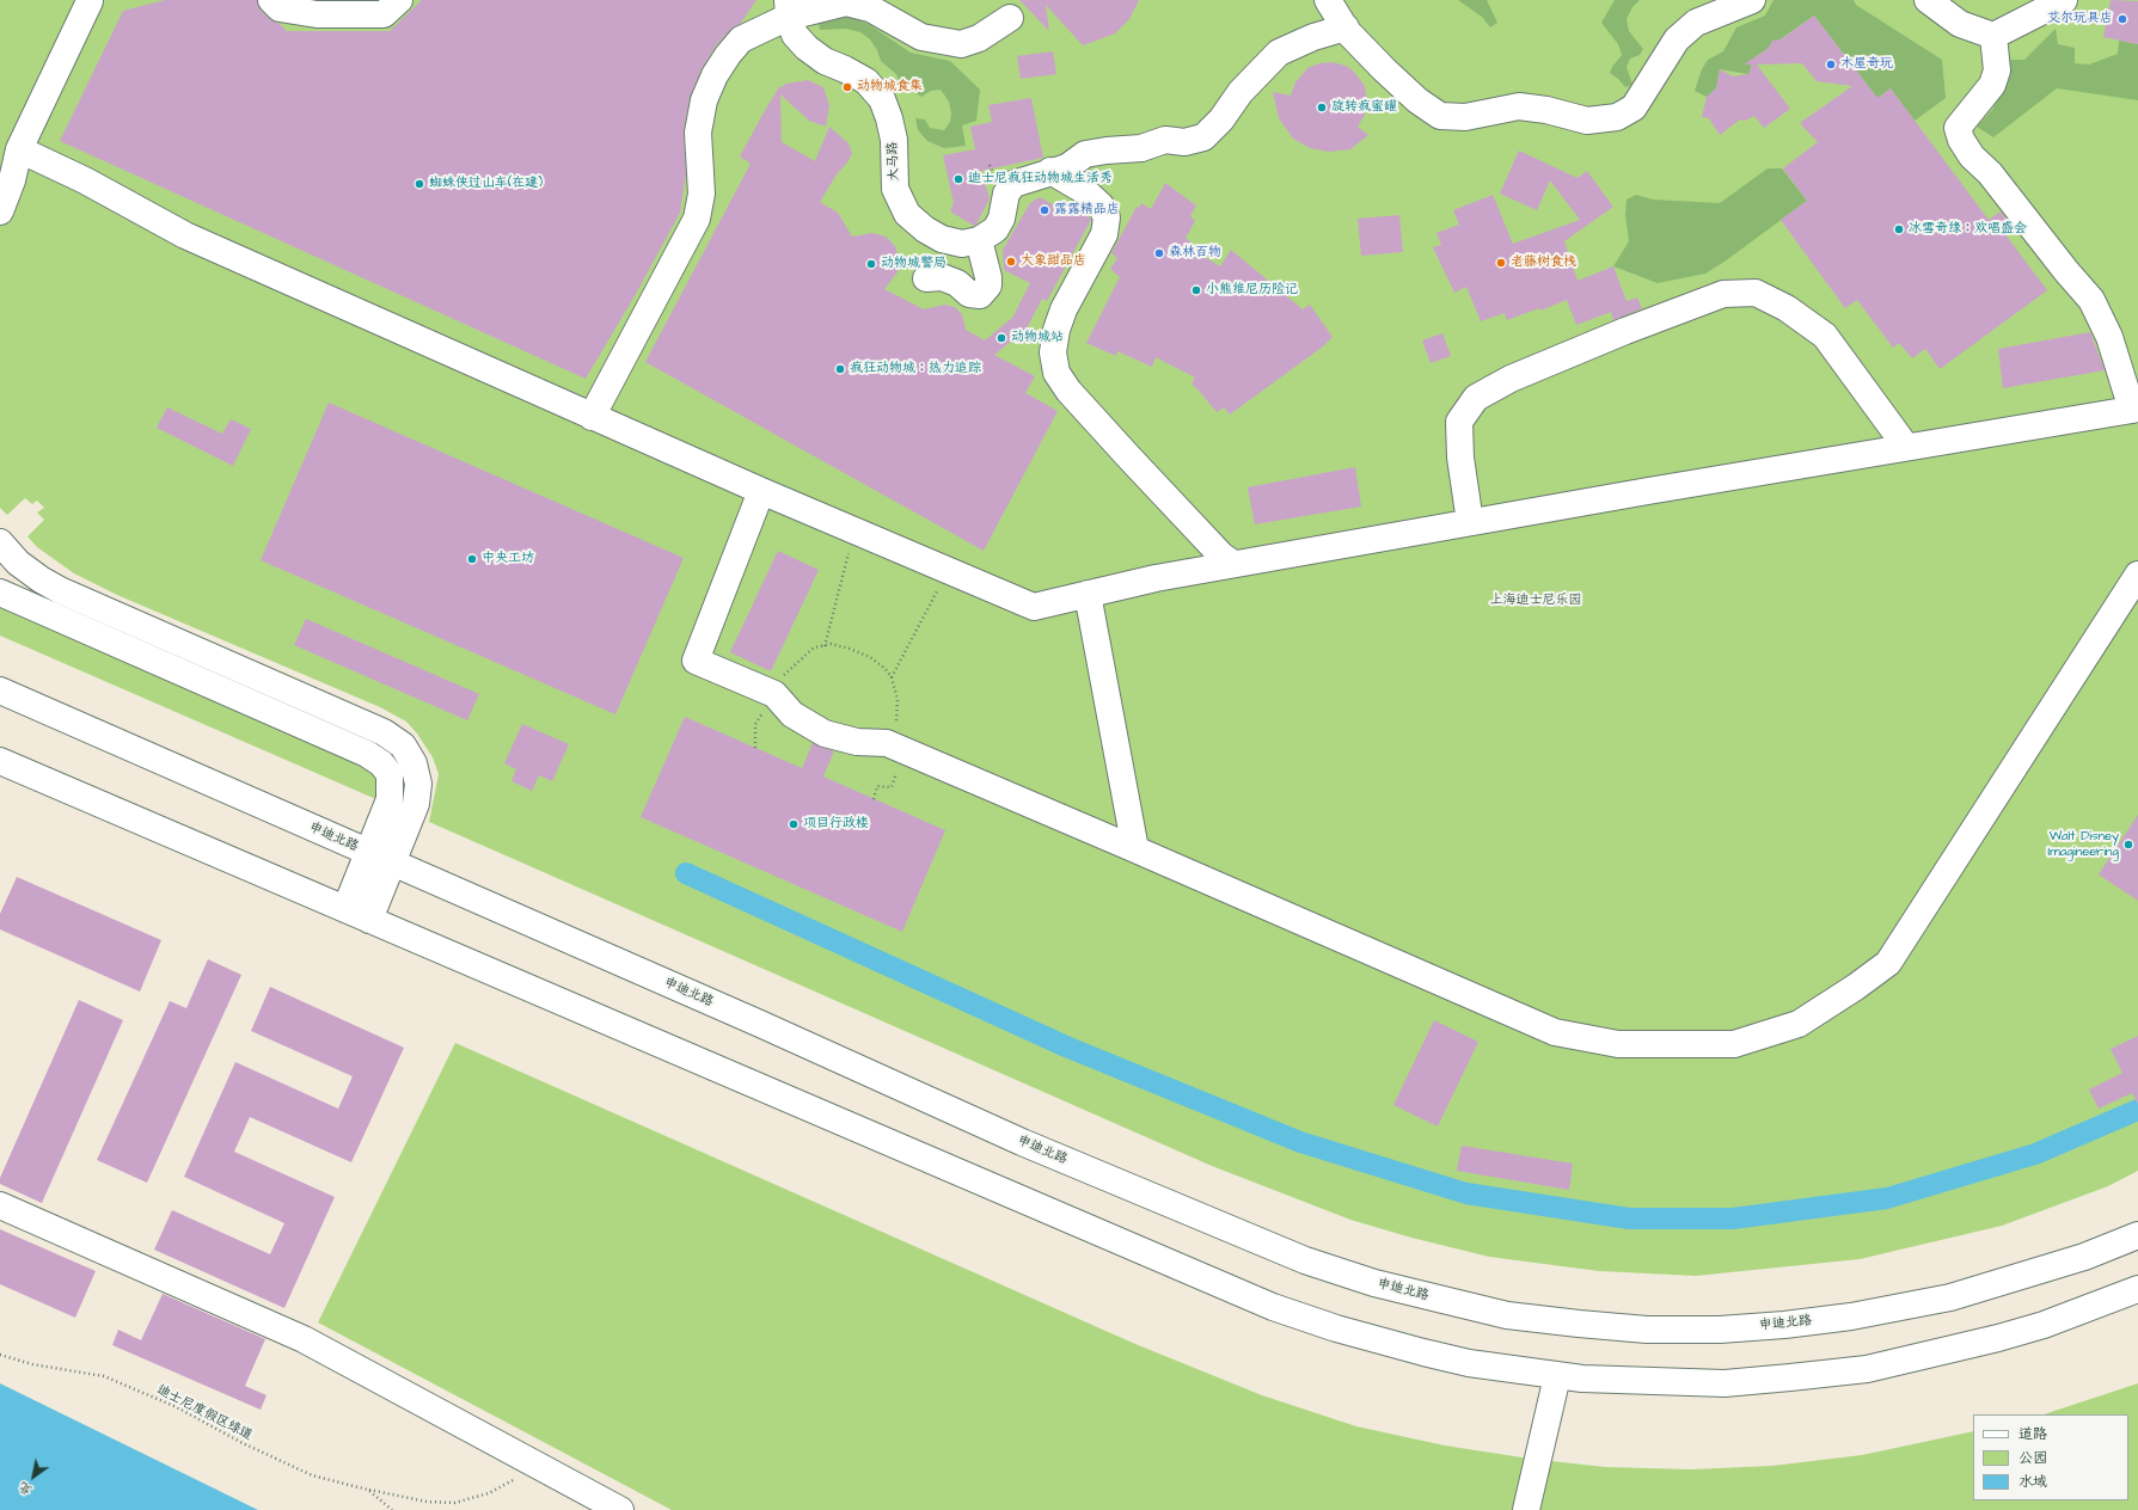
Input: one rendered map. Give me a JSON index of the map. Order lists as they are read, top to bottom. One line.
{"streets":{"street":["大马路","申迪北路"],"path":["迪士尼度假区绿道"]},"parks":["上海迪士尼乐园"],"places":["艾尔玩具店","木屋奇玩","动物城食集","旋转疯蜜罐","迪士尼疯狂动物城生活秀","蜘蛛侠过山车(在建)","露露精品店","冰雪奇缘：欢唱盛会","森林百物","大象甜品店","老藤树食栈","动物城警局","小熊维尼历险记","动物城站","疯狂动物城：热力追踪","中央工坊","项目行政楼","Walt Disney Imagineering"],"legend":["道路","公园","水域"],"north":"bottom left"}
